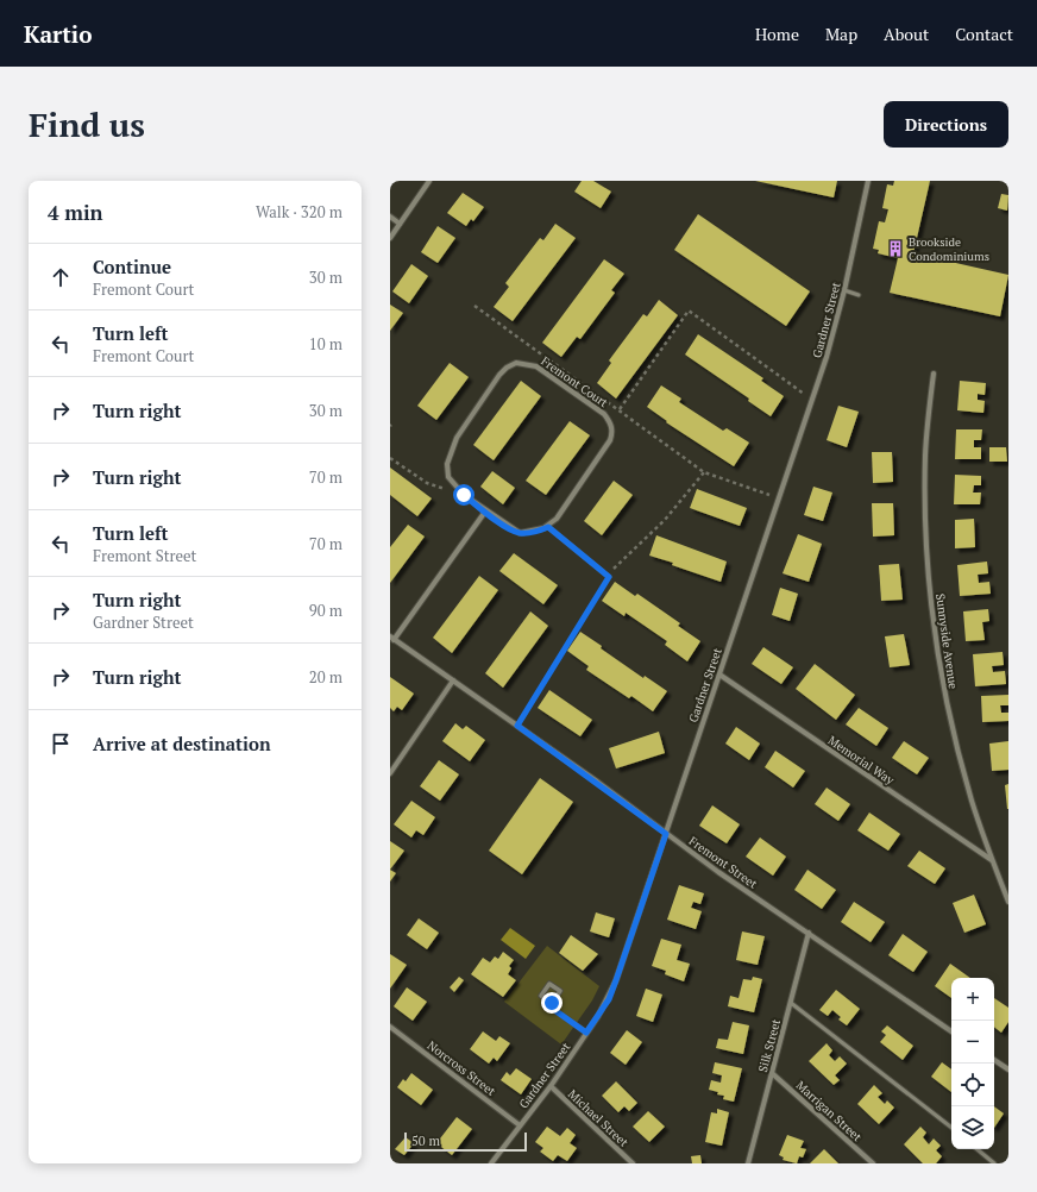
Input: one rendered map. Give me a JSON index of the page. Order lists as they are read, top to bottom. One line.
{"streets":{"street":["Gardner Street","Fremont Court","Sunnyside Avenue","Memorial Way","Fremont Street","Silk Street","Norcross Street","Marrigan Street","Michael Street"]},"crossings":[["Gardner Street","Memorial Way"],["Gardner Street","Fremont Street"],["Gardner Street","Norcross Street"],["Gardner Street","Michael Street"],["Sunnyside Avenue","Memorial Way"],["Fremont Street","Silk Street"],["Silk Street","Marrigan Street"]],"places":{"building":["Brookside Condominiums"]},"scale_bar":"50 m","page":{"header":"Kartio","nav":["Home","Map","About","Contact"],"buttons":"Directions","title":"Find us","heading":["4 min","Walk · 320 m"],"list":[["Continue","Fremont Court","30 m"],["Turn left","Fremont Court","10 m"],["Turn right","30 m"],["Turn right","70 m"],["Turn left","Fremont Street","70 m"],["Turn right","Gardner Street","90 m"],["Turn right","20 m"],"Arrive at destination"],"map_buttons":["+","−"],"scale":"50 m"}}
